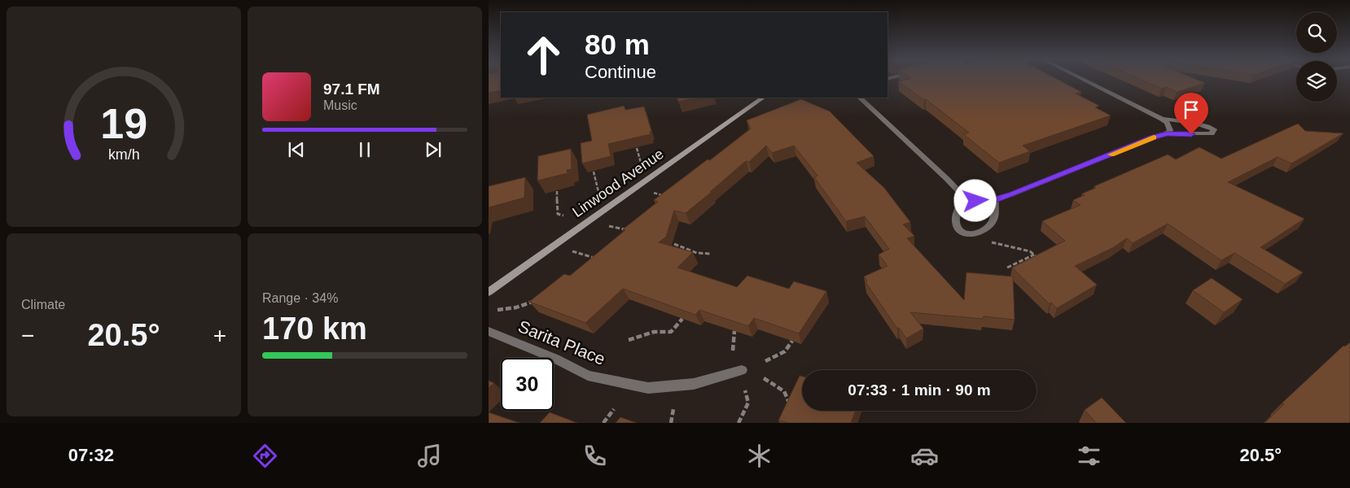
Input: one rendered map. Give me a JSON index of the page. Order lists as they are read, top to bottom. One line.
{"streets":{"main road":["Linwood Avenue"],"street":["Sarita Place"]},"page":{"turn":["80 m","Continue"],"song":["97.1 FM","Music"],"tile":["Climate",["Range · 34%","170 km"]],"heat":["−","20.5°","+"],"limit":"30","trip":"07:33 · 1 min · 90 m","tabs":["07:32","20.5°"],"gauge":["19","km/h"]}}
